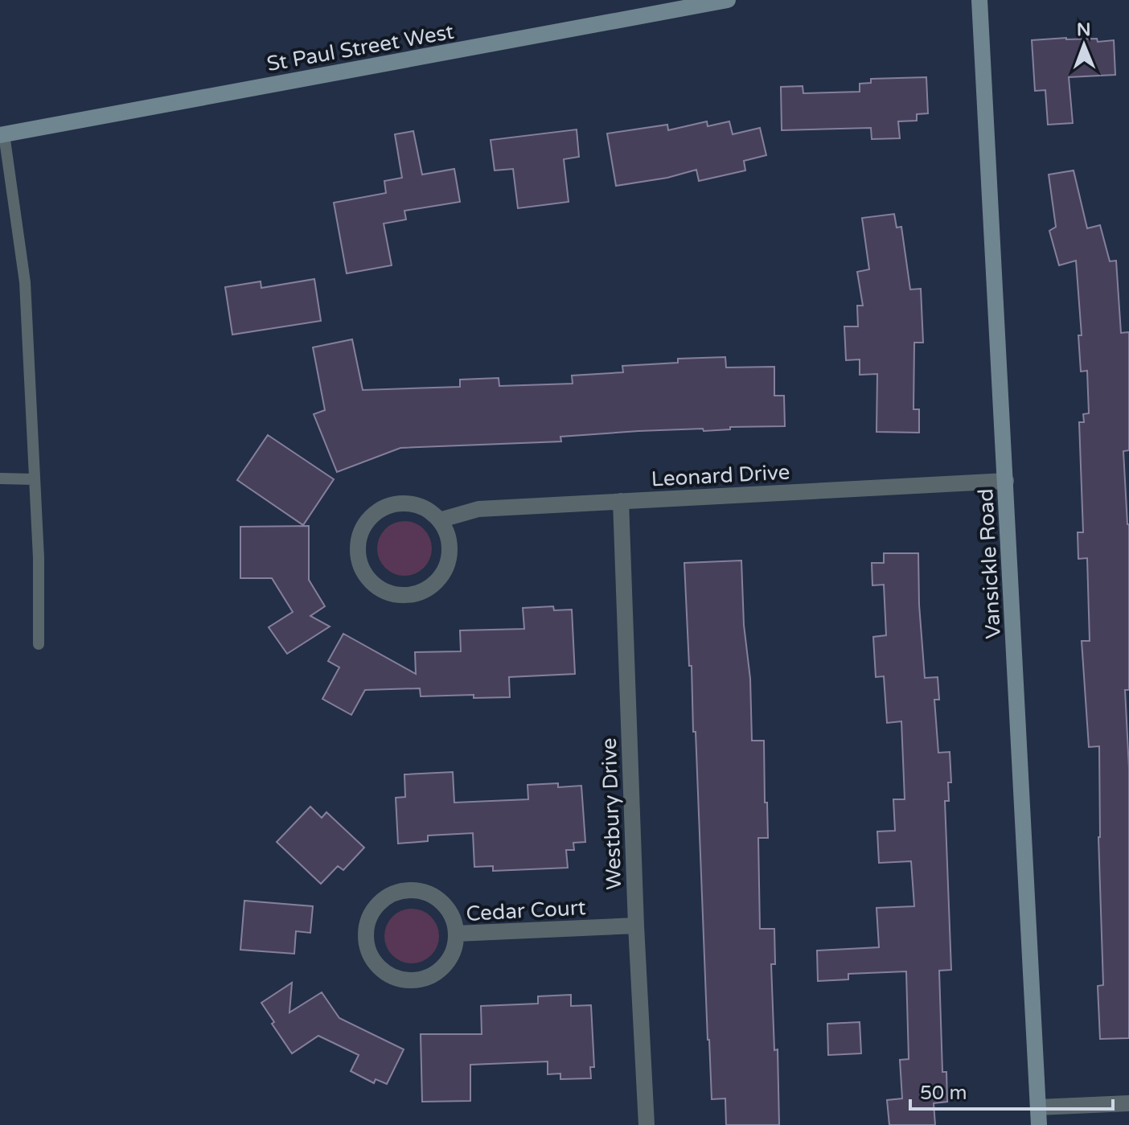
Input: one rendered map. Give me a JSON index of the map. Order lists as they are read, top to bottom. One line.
{"streets":{"street":["St Paul Street West","Leonard Drive","Vansickle Road","Westbury Drive","Cedar Court"]},"crossings":[["Leonard Drive","Vansickle Road"],["Leonard Drive","Westbury Drive"],["Westbury Drive","Cedar Court"]],"scale_bar":"50 m","north":"top"}
